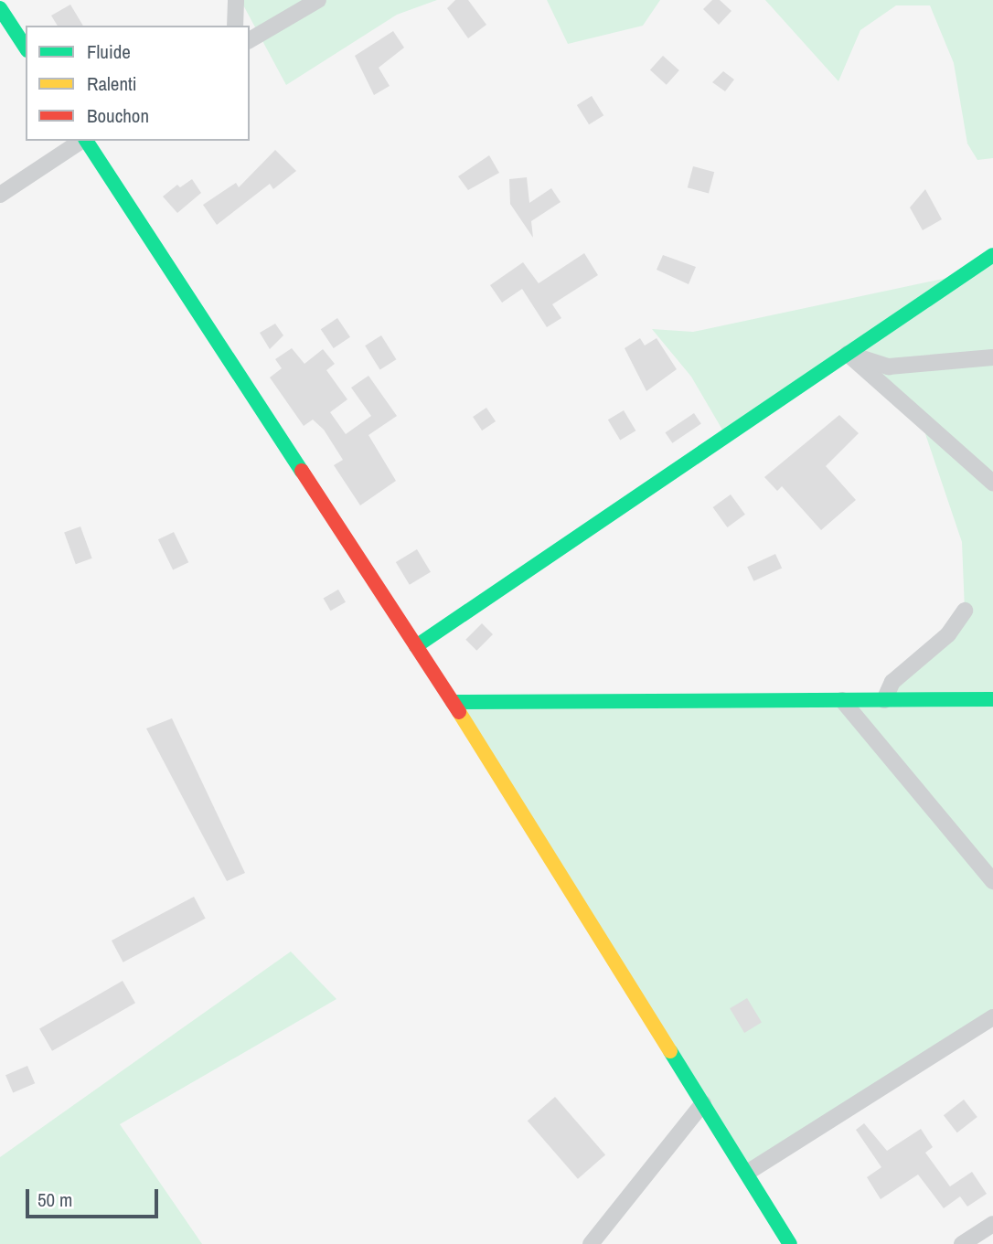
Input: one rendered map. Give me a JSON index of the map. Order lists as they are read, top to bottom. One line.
{"legend":["Fluide","Ralenti","Bouchon"],"scale_bar":"50 m"}
